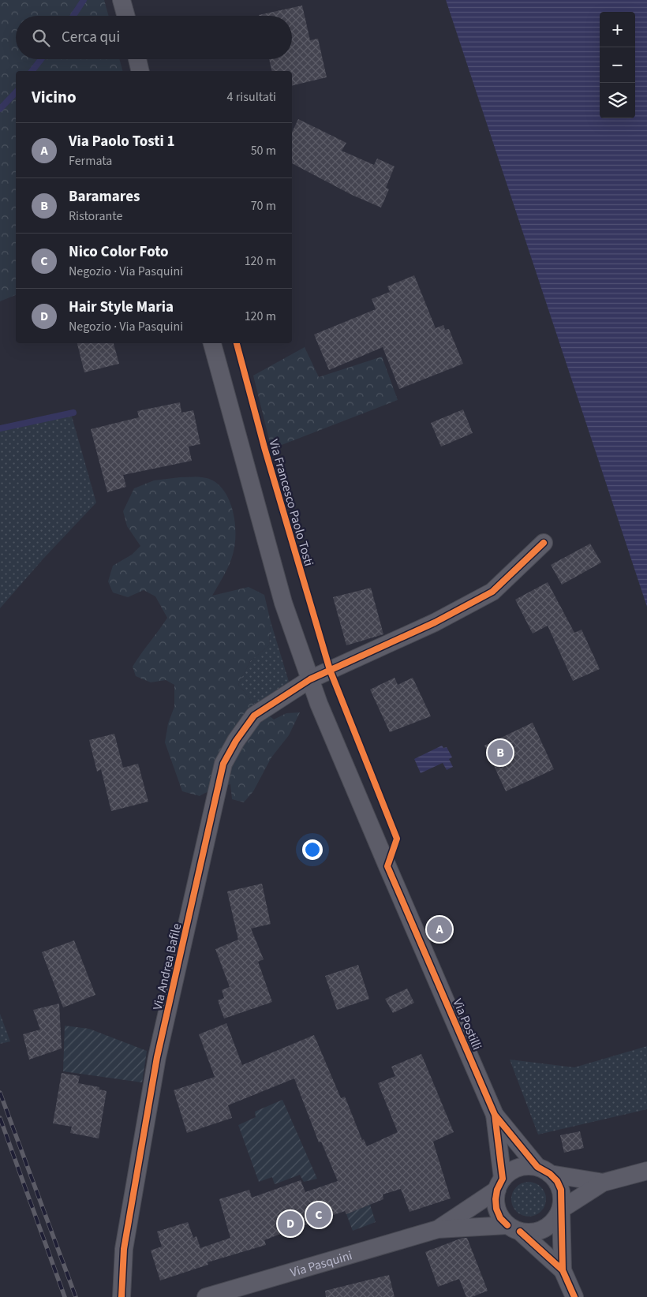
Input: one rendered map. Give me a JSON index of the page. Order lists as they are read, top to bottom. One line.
{"streets":{"street":["Via Andrea Bafile","Via Postilli","Via Pasquini"],"cycle path":["Via Francesco Paolo Tosti"]},"crossings":[["Via Andrea Bafile","Via Postilli"],["Via Postilli","Via Pasquini"]],"page":{"map_buttons":["+","−"],"search":"Cerca qui","heading":["Vicino","4 risultati"],"list":[{"mark":"A","name":"Via Paolo Tosti 1","note":"Fermata","value":"50 m"},{"mark":"B","name":"Baramares","note":"Ristorante","value":"70 m"},{"mark":"C","name":"Nico Color Foto","note":"Negozio · Via Pasquini","value":"120 m"},{"mark":"D","name":"Hair Style Maria","note":"Negozio · Via Pasquini","value":"120 m"}],"pins":["B","A","C","D"]}}
